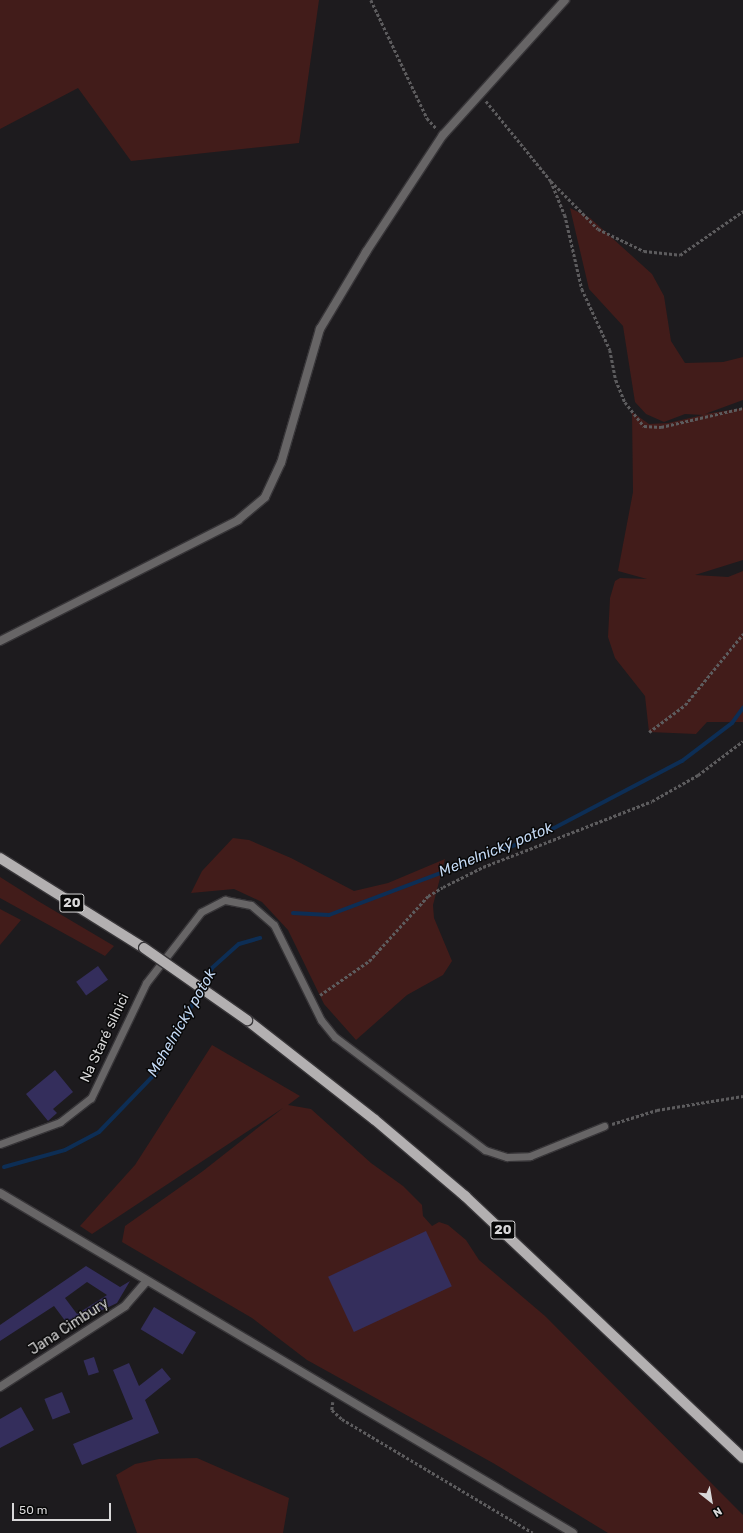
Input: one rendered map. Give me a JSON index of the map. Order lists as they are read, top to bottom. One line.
{"streets":{"main road":["20"],"street":["Jana Cimbury"],"lane":["Na Staré silnici"]},"water":["Mehelnický potok"],"scale_bar":"50 m","north":"bottom right"}
